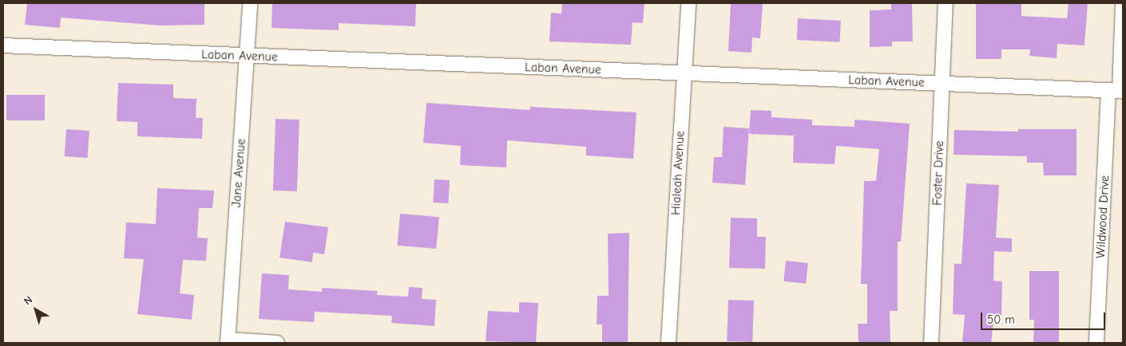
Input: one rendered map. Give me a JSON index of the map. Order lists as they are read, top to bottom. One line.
{"streets":{"street":["Laban Avenue","Jane Avenue","Hialeah Avenue","Foster Drive","Wildwood Drive"]},"crossings":[["Laban Avenue","Jane Avenue"],["Laban Avenue","Hialeah Avenue"],["Laban Avenue","Foster Drive"],["Laban Avenue","Wildwood Drive"]],"scale_bar":"50 m","north":"top left"}
